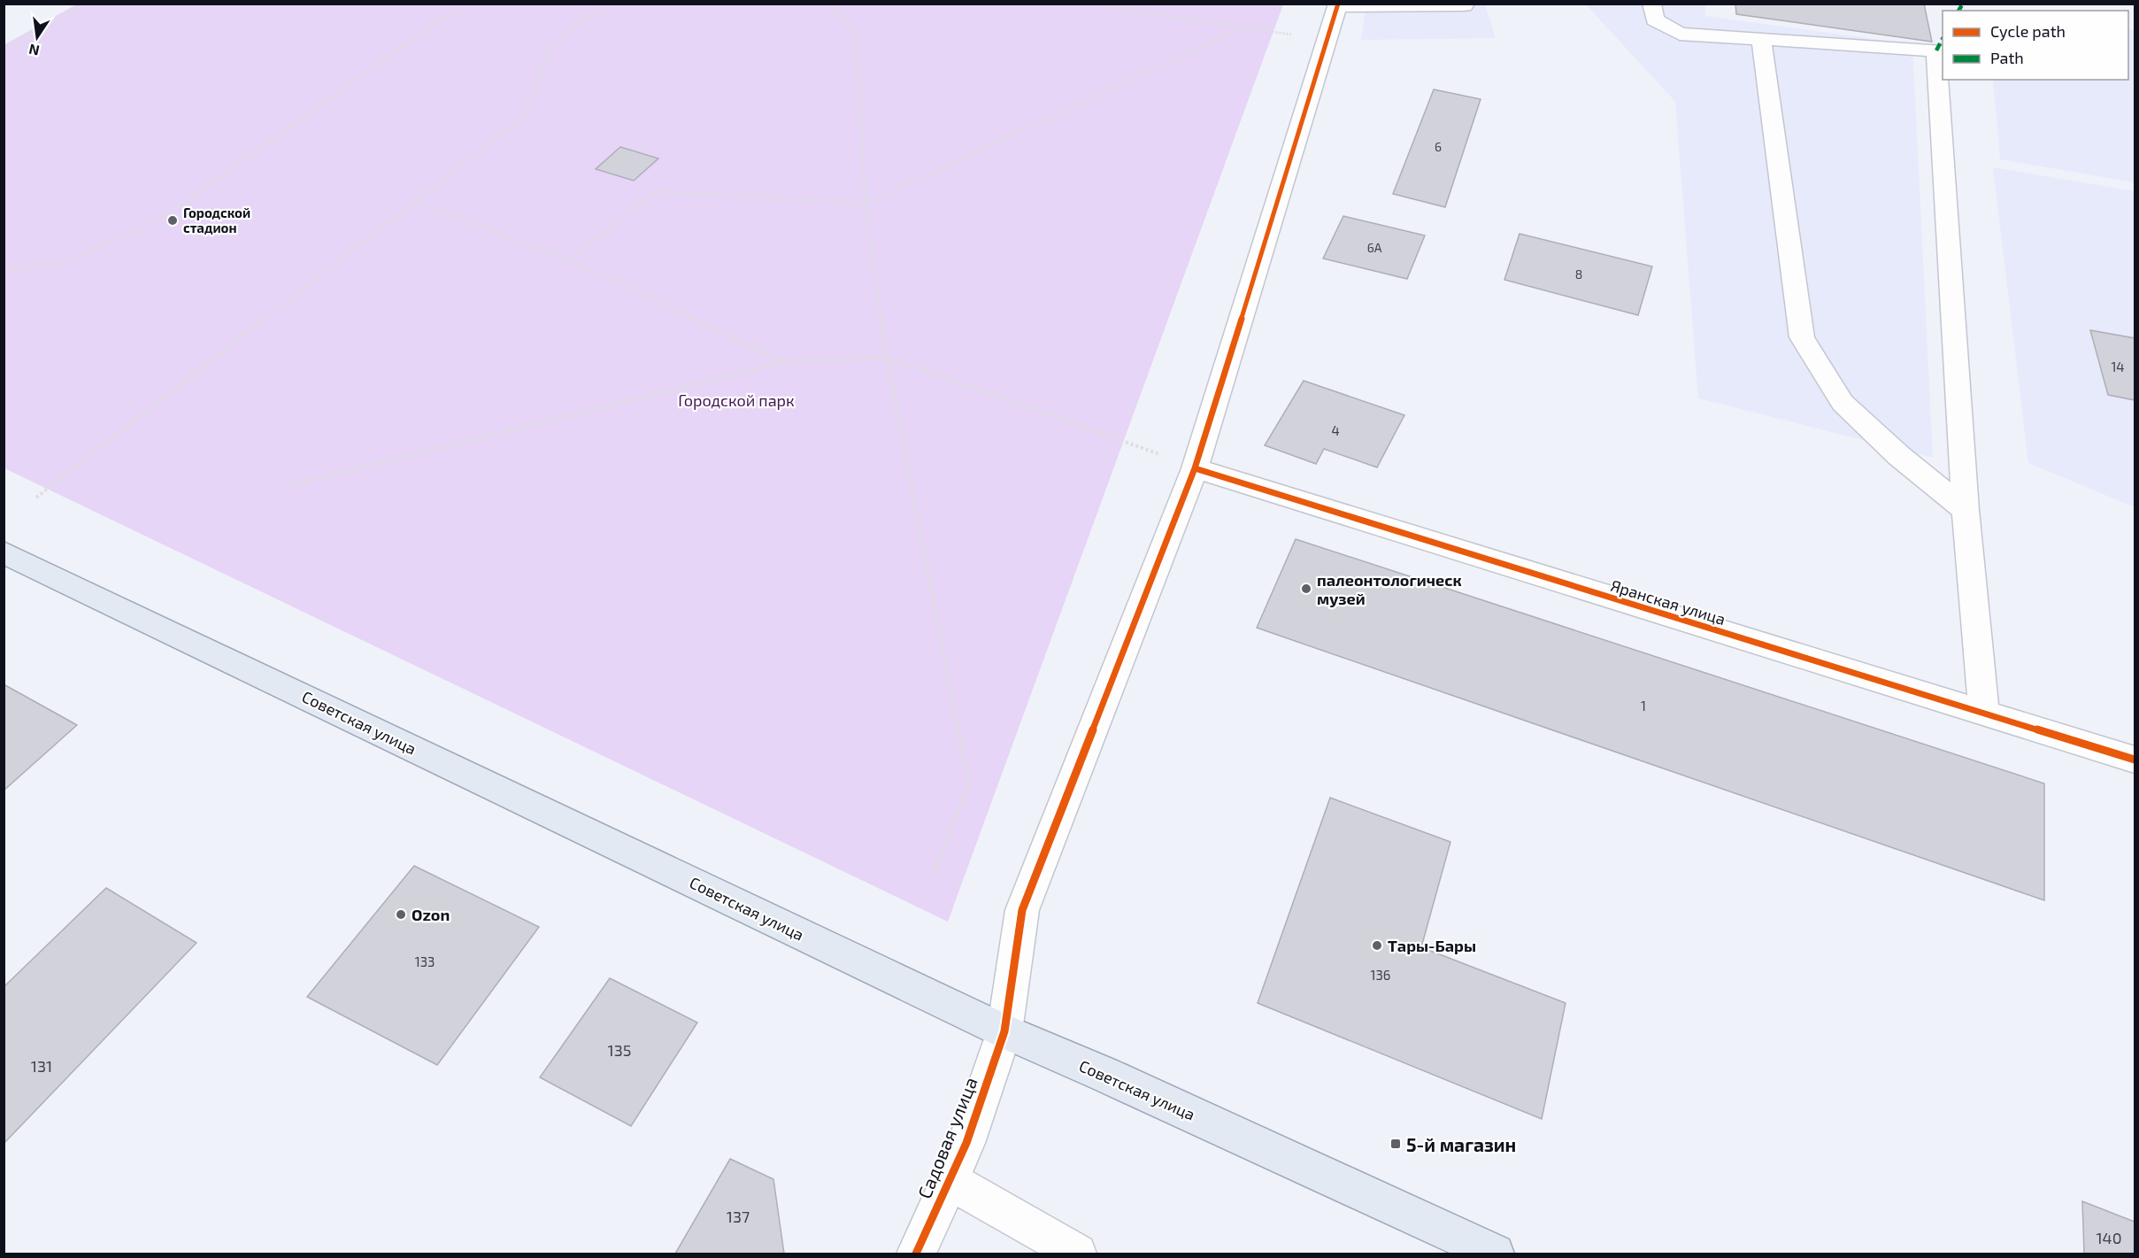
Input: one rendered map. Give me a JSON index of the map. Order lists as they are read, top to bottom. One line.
{"streets":{"main road":["Советская улица"],"street":["Яранская улица","Садовая улица"]},"crossings":[["Яранская улица","Садовая улица"],["Советская улица","Садовая улица"]],"parks":["Городской парк"],"places":{"other":["Городской стадион","палеонтологическ музей","Ozon","Тары-Бары"],"transit":["5-й магазин"]},"house_numbers":["6","6А","8","14","4","1","133","136","135","131","137","140"],"legend":["Cycle path","Path"],"north":"bottom"}
